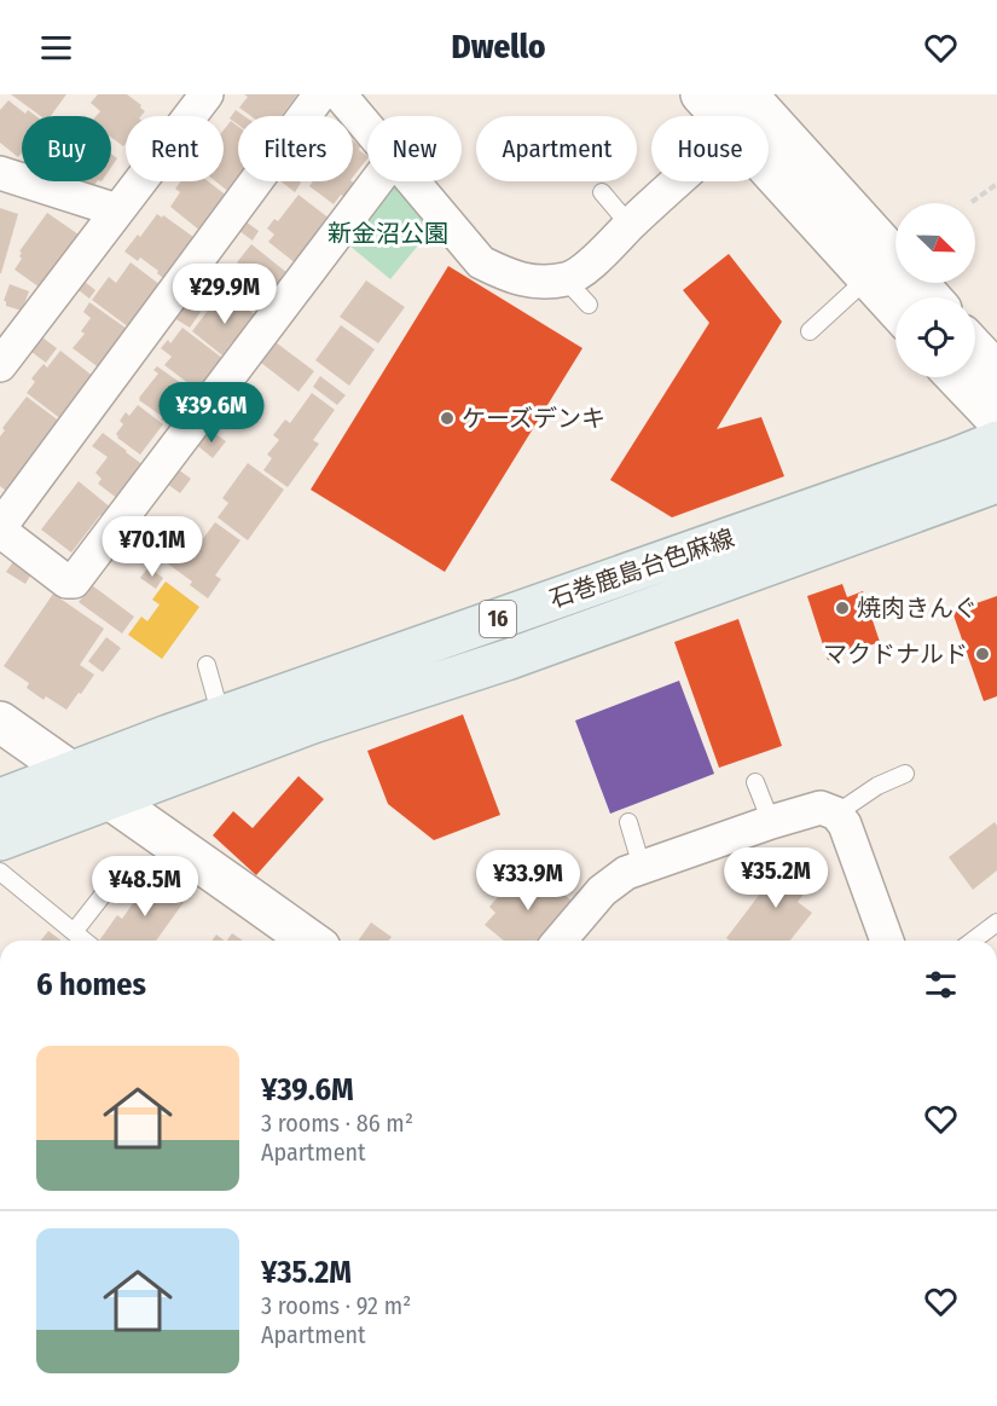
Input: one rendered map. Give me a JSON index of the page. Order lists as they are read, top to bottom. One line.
{"streets":{"main road":["石巻鹿島台色麻線","16"]},"parks":["新金沼公園"],"places":["ケーズデンキ","焼肉きんぐ","マクドナルド"],"north":"bottom right","page":{"header":"Dwello","chip":["Buy","Rent","Filters","New","Apartment","House"],"price":["¥29.9M","¥39.6M","¥70.1M","¥35.2M","¥33.9M","¥48.5M"],"heading":"6 homes","list":[{"name":"¥39.6M","note":"3 rooms · 86 m² · Apartment"},{"name":"¥35.2M","note":"3 rooms · 92 m² · Apartment"}]}}
